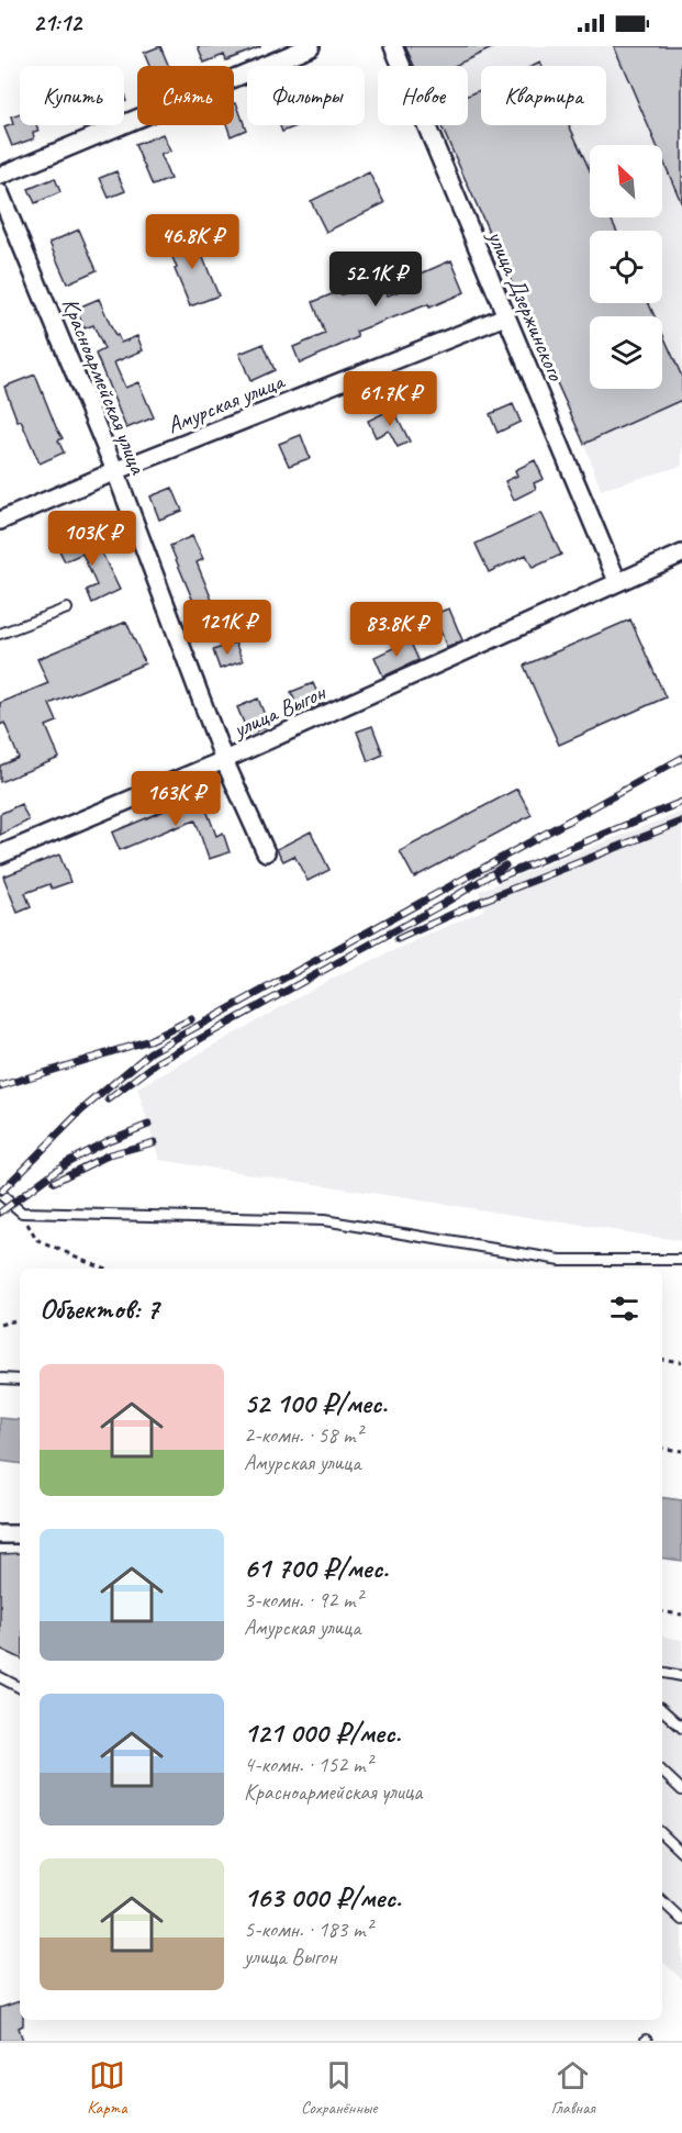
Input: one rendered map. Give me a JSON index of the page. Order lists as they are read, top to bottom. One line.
{"streets":{"street":["улица Дзержинского","Красноармейская улица","Амурская улица","улица Выгон"]},"crossings":[["улица Дзержинского","Амурская улица"],["улица Дзержинского","улица Выгон"],["Красноармейская улица","Амурская улица"],["Красноармейская улица","улица Выгон"]],"north":"top left","page":{"status":"21:12","chip":["Купить","Снять","Фильтры","Новое","Квартира"],"price":["46.8K ₽","52.1K ₽","61.7K ₽","103K ₽","121K ₽","83.8K ₽","163K ₽"],"heading":"Объектов: 7","list":[{"name":"52 100 ₽/мес.","note":"2-комн. · 58 m² · Амурская улица"},{"name":"61 700 ₽/мес.","note":"3-комн. · 92 m² · Амурская улица"},{"name":"121 000 ₽/мес.","note":"4-комн. · 152 m² · Красноармейская улица"},{"name":"163 000 ₽/мес.","note":"5-комн. · 183 m² · улица Выгон"}],"tabs":["Карта","Сохранённые","Главная"]}}
